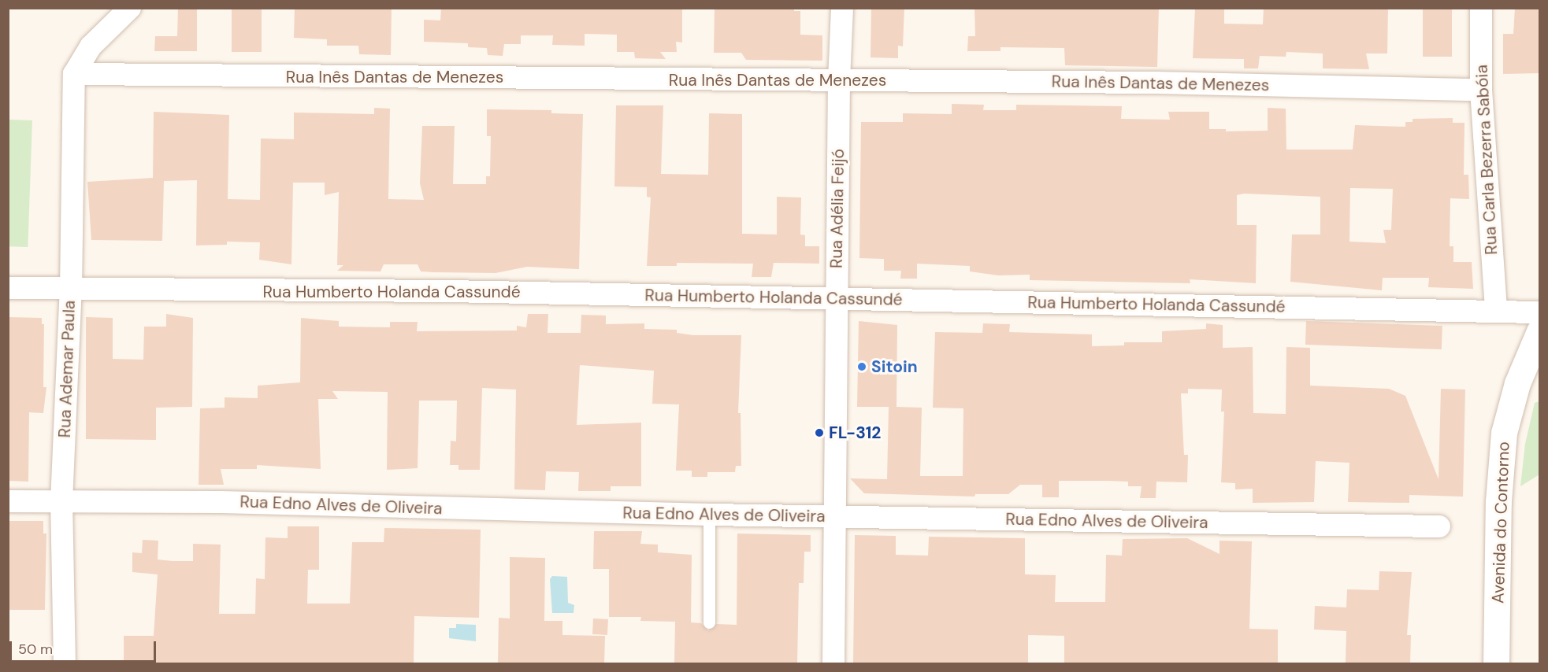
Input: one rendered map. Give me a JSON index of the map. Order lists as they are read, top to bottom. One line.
{"streets":{"street":["Rua Inês Dantas de Menezes","Rua Carla Bezerra Sabóia","Rua Adélia Feijó","Rua Humberto Holanda Cassundé","Rua Ademar Paula","Rua Edno Alves de Oliveira","Avenida do Contorno"]},"crossings":[["Rua Inês Dantas de Menezes","Rua Carla Bezerra Sabóia"],["Rua Inês Dantas de Menezes","Rua Adélia Feijó"],["Rua Inês Dantas de Menezes","Rua Ademar Paula"],["Rua Carla Bezerra Sabóia","Rua Humberto Holanda Cassundé"],["Rua Adélia Feijó","Rua Humberto Holanda Cassundé"],["Rua Adélia Feijó","Rua Edno Alves de Oliveira"],["Rua Humberto Holanda Cassundé","Rua Ademar Paula"],["Rua Ademar Paula","Rua Edno Alves de Oliveira"]],"places":["Sitoin","FL-312"],"scale_bar":"50 m"}
